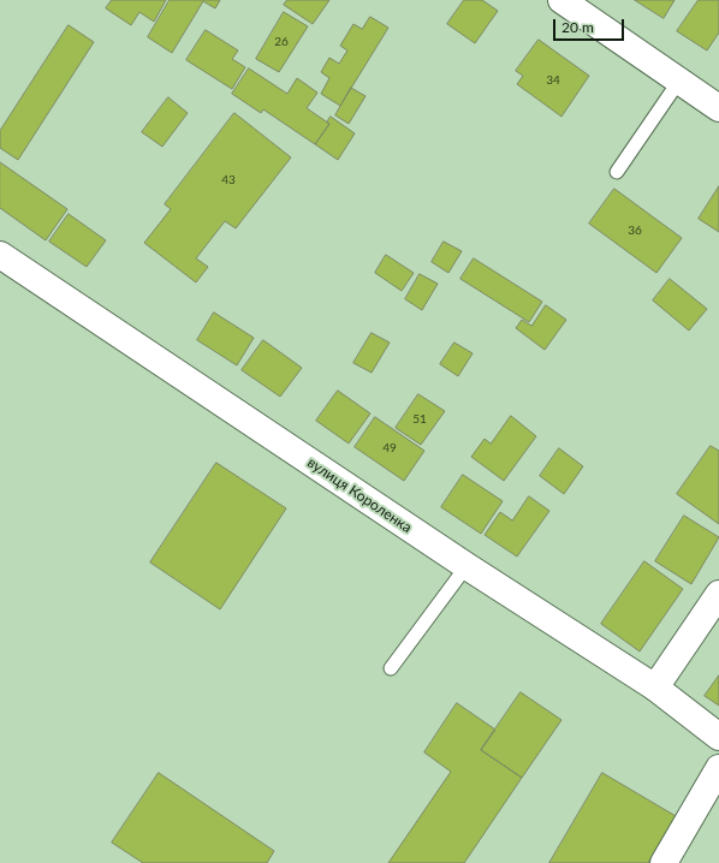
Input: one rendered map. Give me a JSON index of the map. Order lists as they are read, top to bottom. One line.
{"streets":{"street":["вулиця Короленка"]},"house_numbers":["26","34","43","36","51","49"],"scale_bar":"20 m"}
